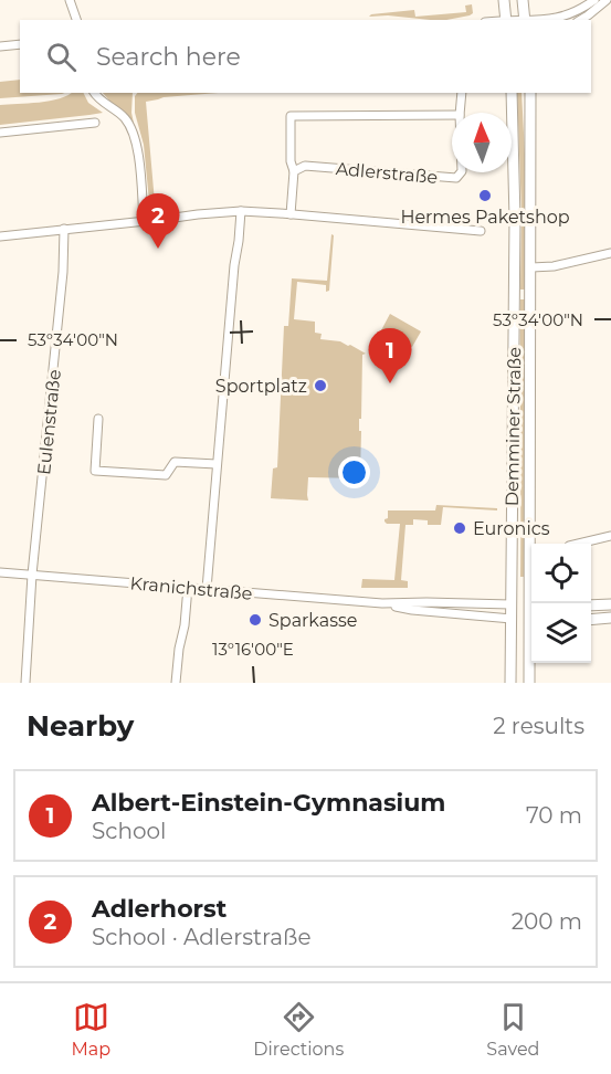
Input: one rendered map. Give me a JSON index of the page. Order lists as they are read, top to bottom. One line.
{"streets":{"main road":["Demminer Straße"],"street":["Adlerstraße","Eulenstraße","Kranichstraße"]},"crossings":[["Eulenstraße","Kranichstraße"],["Demminer Straße","Kranichstraße"]],"places":["Hermes Paketshop","Sportplatz","Euronics","Sparkasse"],"north":"top","page":{"search":"Search here","pins":["2","1"],"heading":["Nearby","2 results"],"list":[{"mark":"1","name":"Albert-Einstein-Gymnasium","note":"School","value":"70 m"},{"mark":"2","name":"Adlerhorst","note":"School · Adlerstraße","value":"200 m"}],"nav":["Map","Directions","Saved"]},"coordinates":["53°34'00\"N","13°16'00\"E"]}
